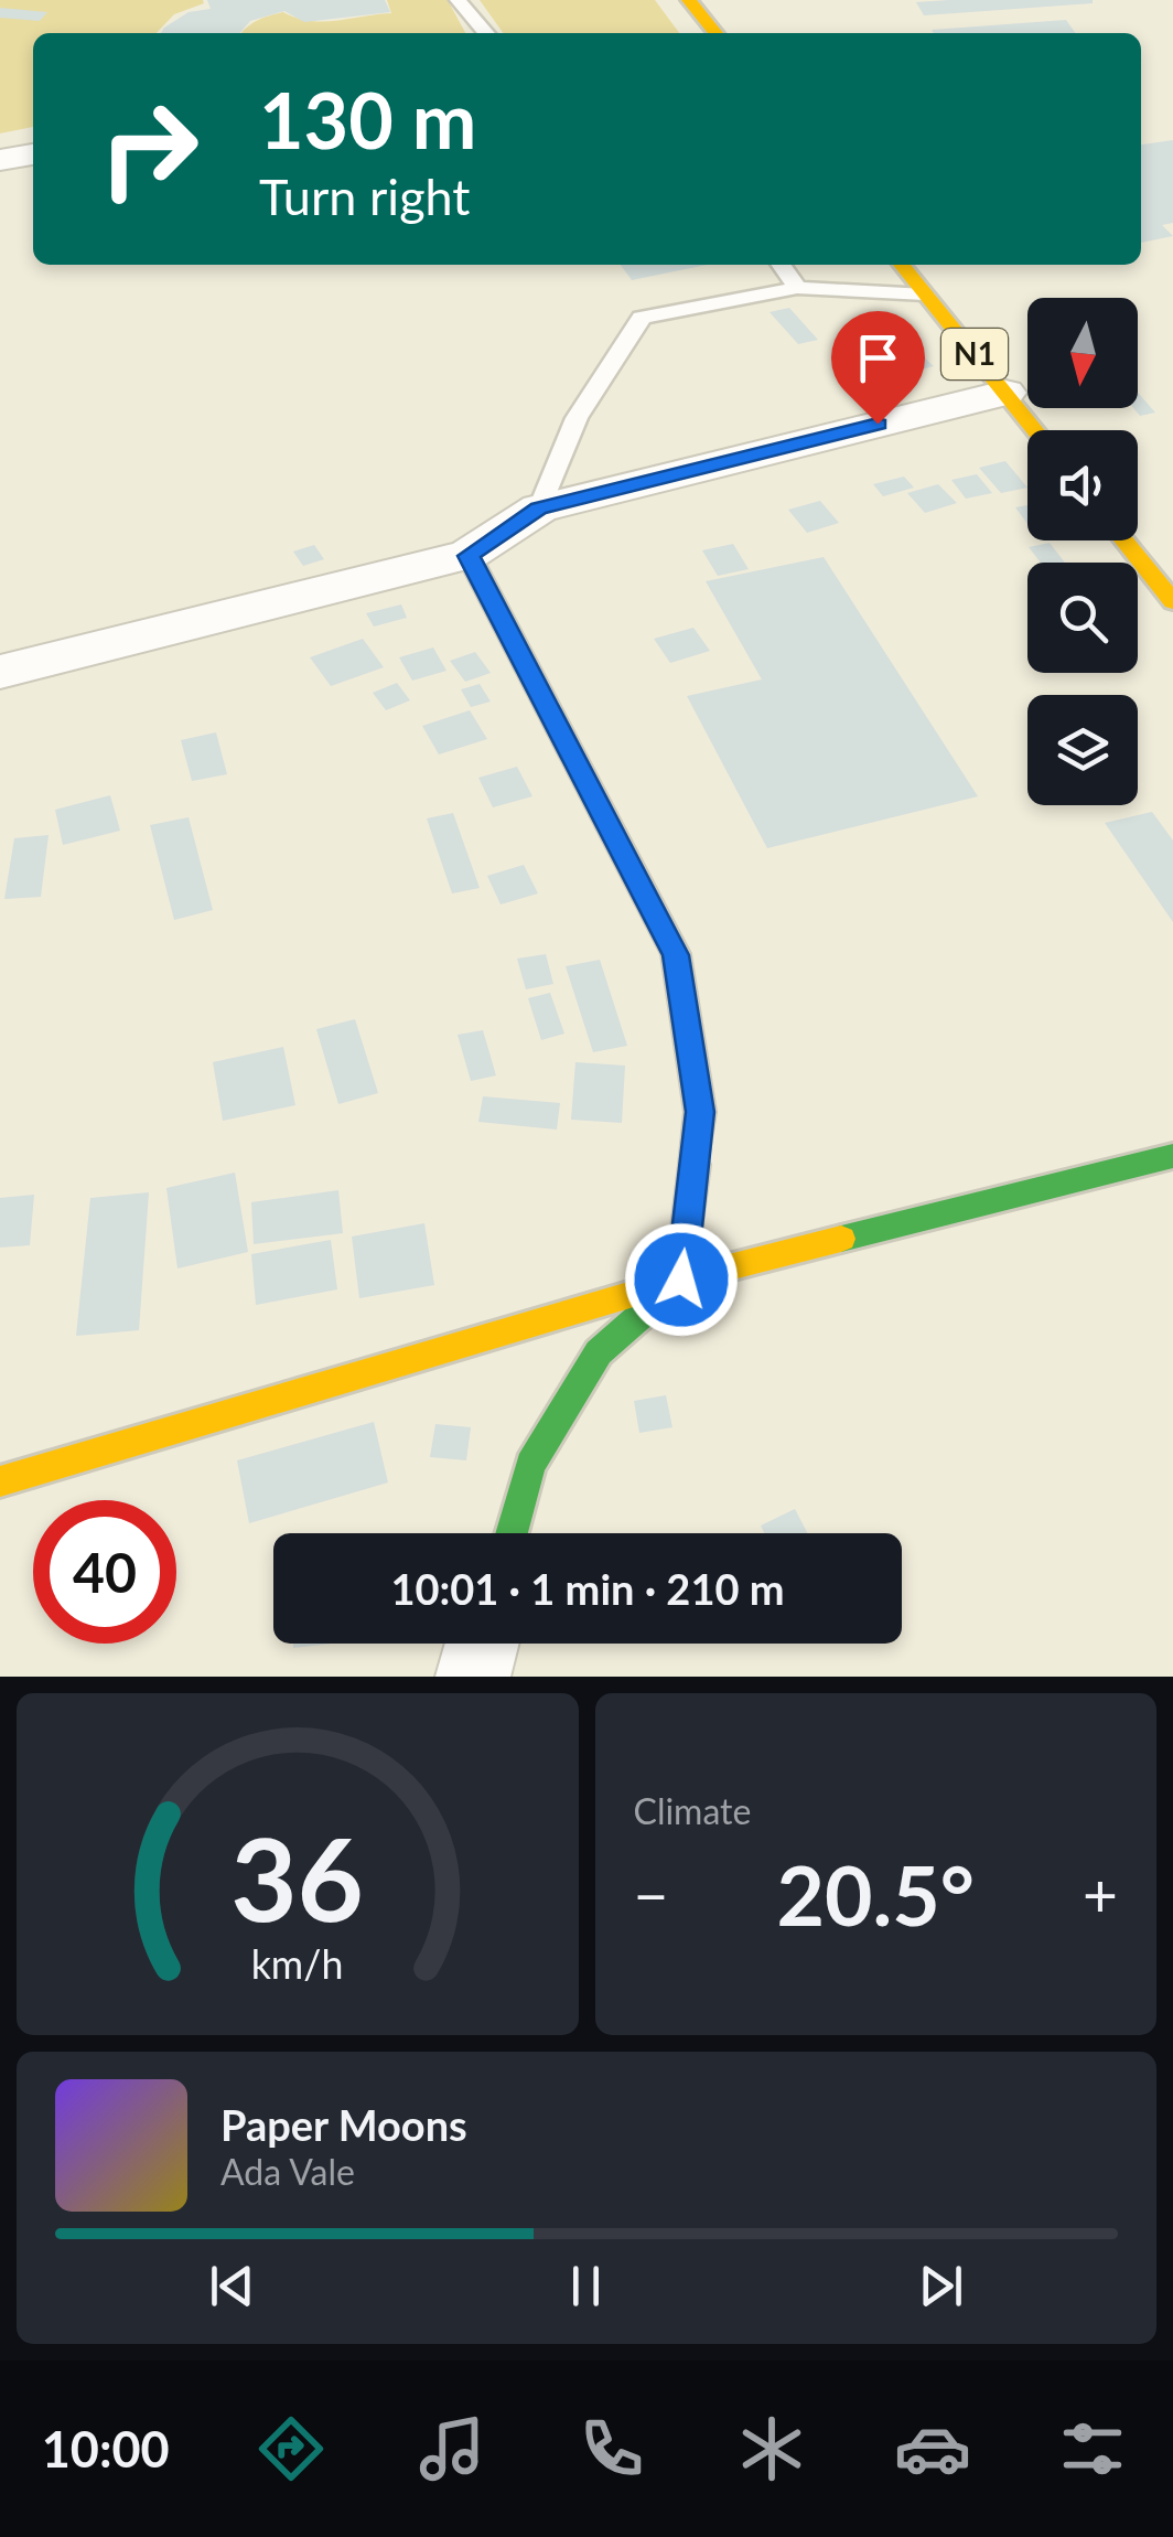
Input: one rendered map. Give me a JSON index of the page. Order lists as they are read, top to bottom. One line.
{"streets":{"main road":["N1"]},"north":"bottom","page":{"turn":["130 m","Turn right"],"limit":"40","trip":"10:01 · 1 min · 210 m","tile":"Climate","heat":["−","20.5°","+"],"song":["Paper Moons","Ada Vale"],"tabs":"10:00","gauge":["36","km/h"]}}
